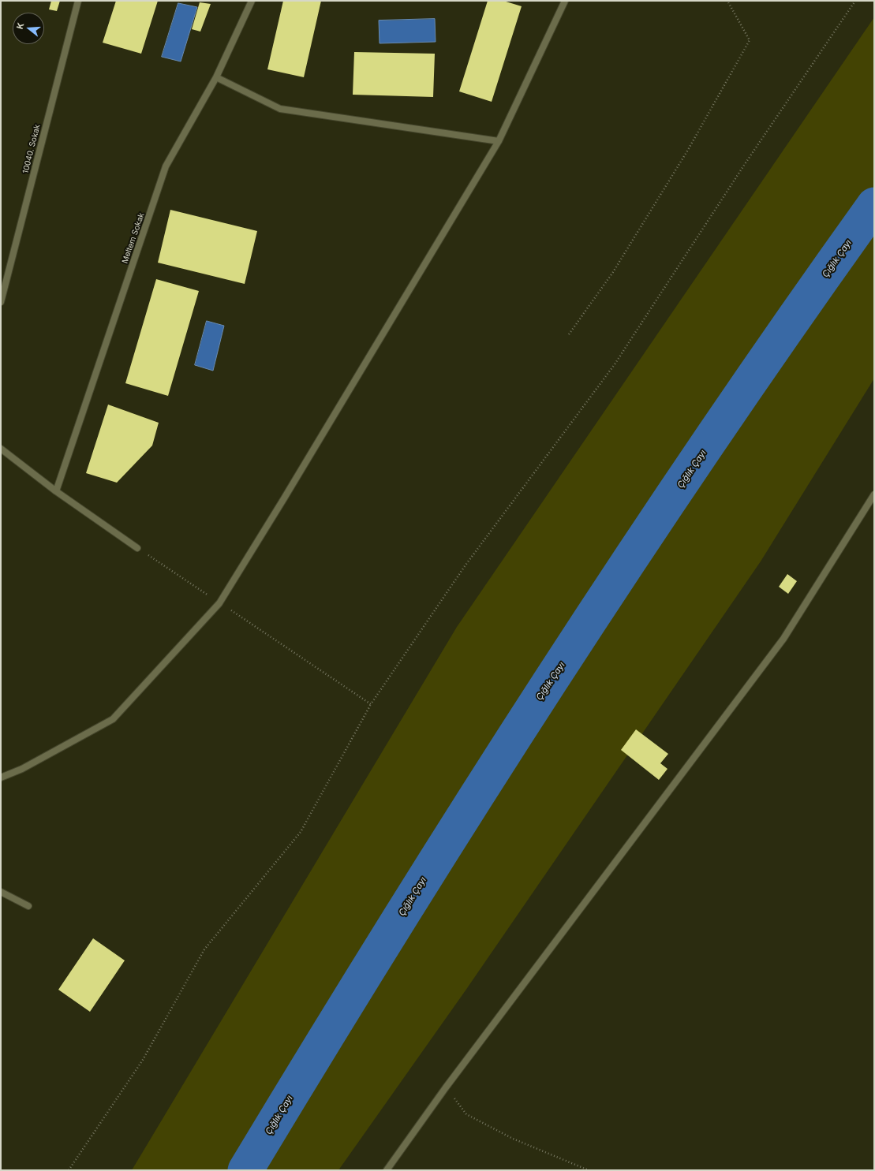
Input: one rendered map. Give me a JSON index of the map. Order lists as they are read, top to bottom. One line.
{"streets":{"street":["10040. Sokak","Meltem Sokak"]},"water":["Çığlık Çayı"],"north":"left"}
